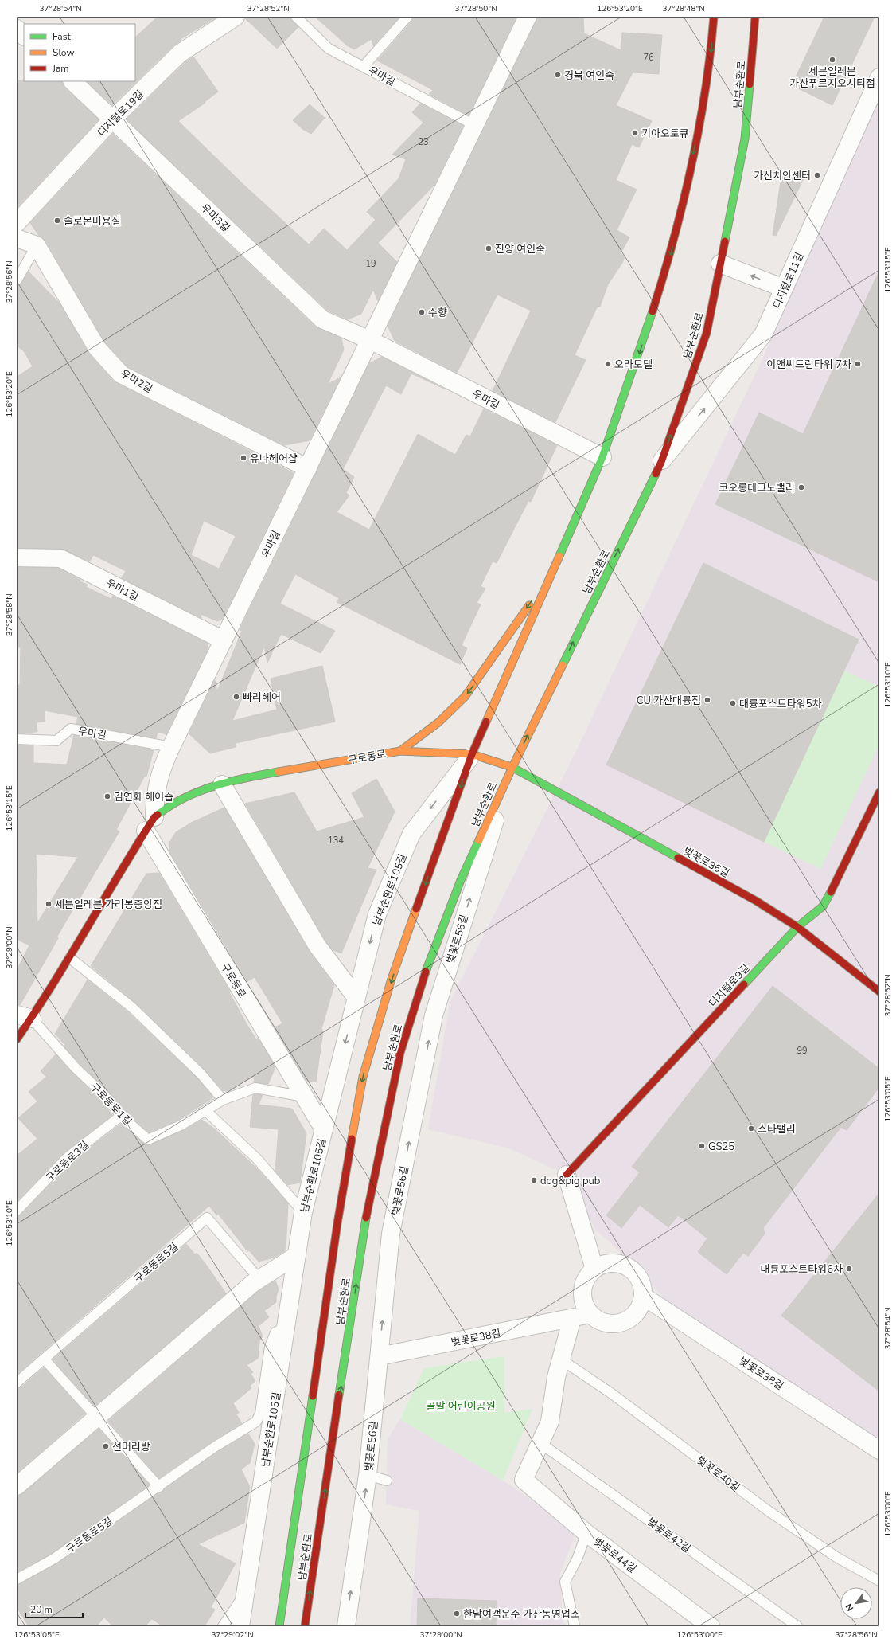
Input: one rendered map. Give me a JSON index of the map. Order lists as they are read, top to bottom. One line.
{"streets":{"main road":["남부순환로","구로동로","벚꽃로36길","디지털로9길"],"street":["우마길","디지털로19길","우마3길","디지털로11길","우마2길","우마1길","남부순환로105길","벚꽃로56길","벚꽃로38길","벚꽃로44길"],"lane":["구로동로1길","구로동로3길","구로동로5길","벚꽃로40길","벚꽃로42길"]},"crossings":[["우마길","남부순환로"],["우마길","우마3길"],["우마길","우마2길"],["우마길","우마1길"],["우마길","구로동로"],["남부순환로","디지털로11길"],["남부순환로","구로동로"],["남부순환로","벚꽃로36길"],["남부순환로","남부순환로105길"],["남부순환로","벚꽃로56길"],["디지털로19길","우마3길"],["구로동로","벚꽃로36길"],["구로동로","남부순환로105길"],["구로동로","벚꽃로56길"],["구로동로","구로동로1길"],["벚꽃로36길","벚꽃로56길"],["벚꽃로36길","디지털로9길"],["남부순환로105길","구로동로5길"],["벚꽃로56길","벚꽃로38길"],["구로동로1길","구로동로3길"],["벚꽃로42길","벚꽃로44길"]],"one_way":["디지털로11길","남부순환로105길","벚꽃로56길"],"parks":["골말 어린이공원"],"places":["세븐일레븐 가산푸르지오시티점","경북 여인숙","기아오토큐","가산치안센터","솔로몬미용실","진양 여인숙","수향","오라모텔","이앤씨드림타워 7차","유나헤어샵","코오롱테크노밸리","빠리헤어","CU 가산대륭점","대륭포스트타워5차","김연화 헤어숍","세븐일레븐 가리봉중앙점","스타밸리","GS25","dog&pig pub","대륭포스트타워6차","선머리방","한남여객운수 가산동영업소"],"house_numbers":["76","23","19","134","99"],"legend":["Fast","Slow","Jam"],"scale_bar":"20 m","north":"bottom left","coordinates":["37°28'54\"N","37°28'52\"N","37°28'50\"N","126°53'20\"E","37°28'48\"N","126°53'15\"E","37°28'56\"N","37°28'58\"N","126°53'10\"E","37°29'00\"N","126°53'05\"E","126°53'00\"E","37°29'02\"N"]}
